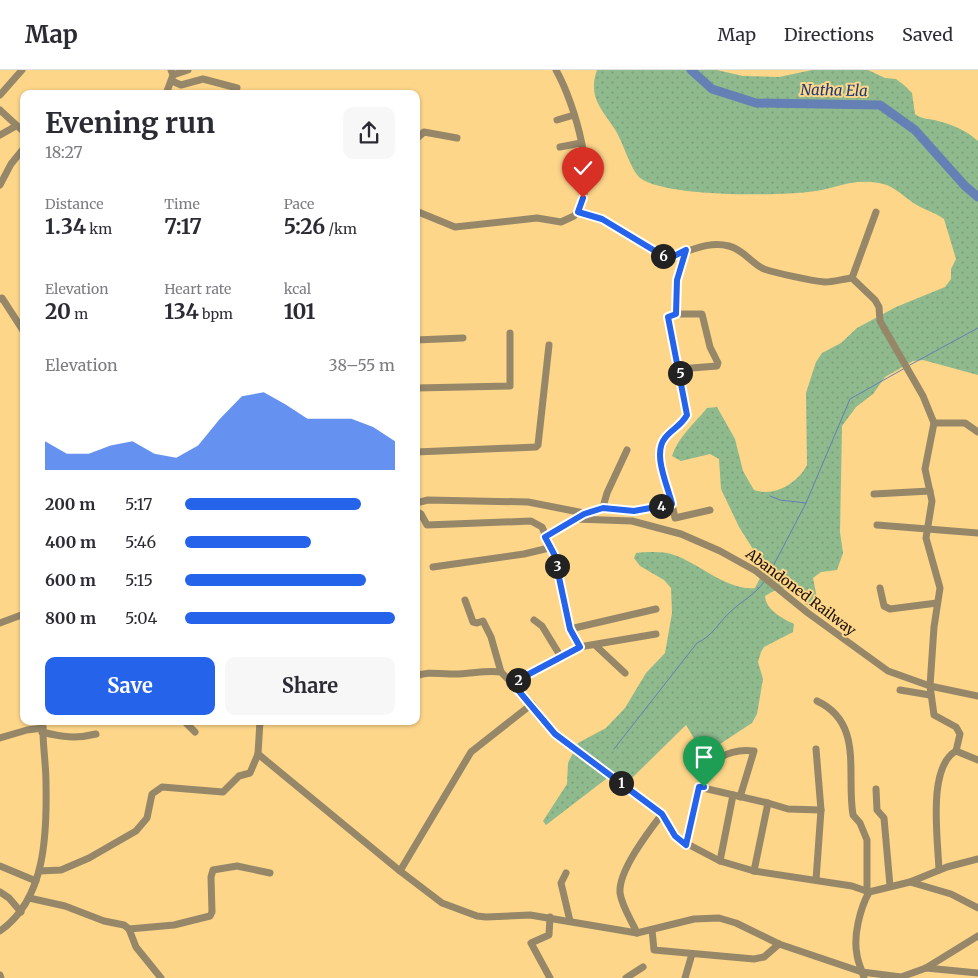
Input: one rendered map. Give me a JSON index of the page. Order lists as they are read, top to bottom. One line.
{"streets":{"street":["Abandoned Railway"]},"water":["Natha Ela"],"page":{"header":"Map","nav":["Map","Directions","Saved"],"heading":["Evening run","18:27"],"stats":[["Distance","1.34 km"],["Time","7:17"],["Pace","5:26 /km"],["Elevation","20 m"],["Heart rate","134 bpm"],["kcal","101"]],"pins":["6","5","4","3","2","1"],"chart":["Elevation","38–55 m"],"list":[{"name":"200 m","note":"5:17"},{"name":"400 m","note":"5:46"},{"name":"600 m","note":"5:15"},{"name":"800 m","note":"5:04"}],"buttons":["Save","Share"]}}
